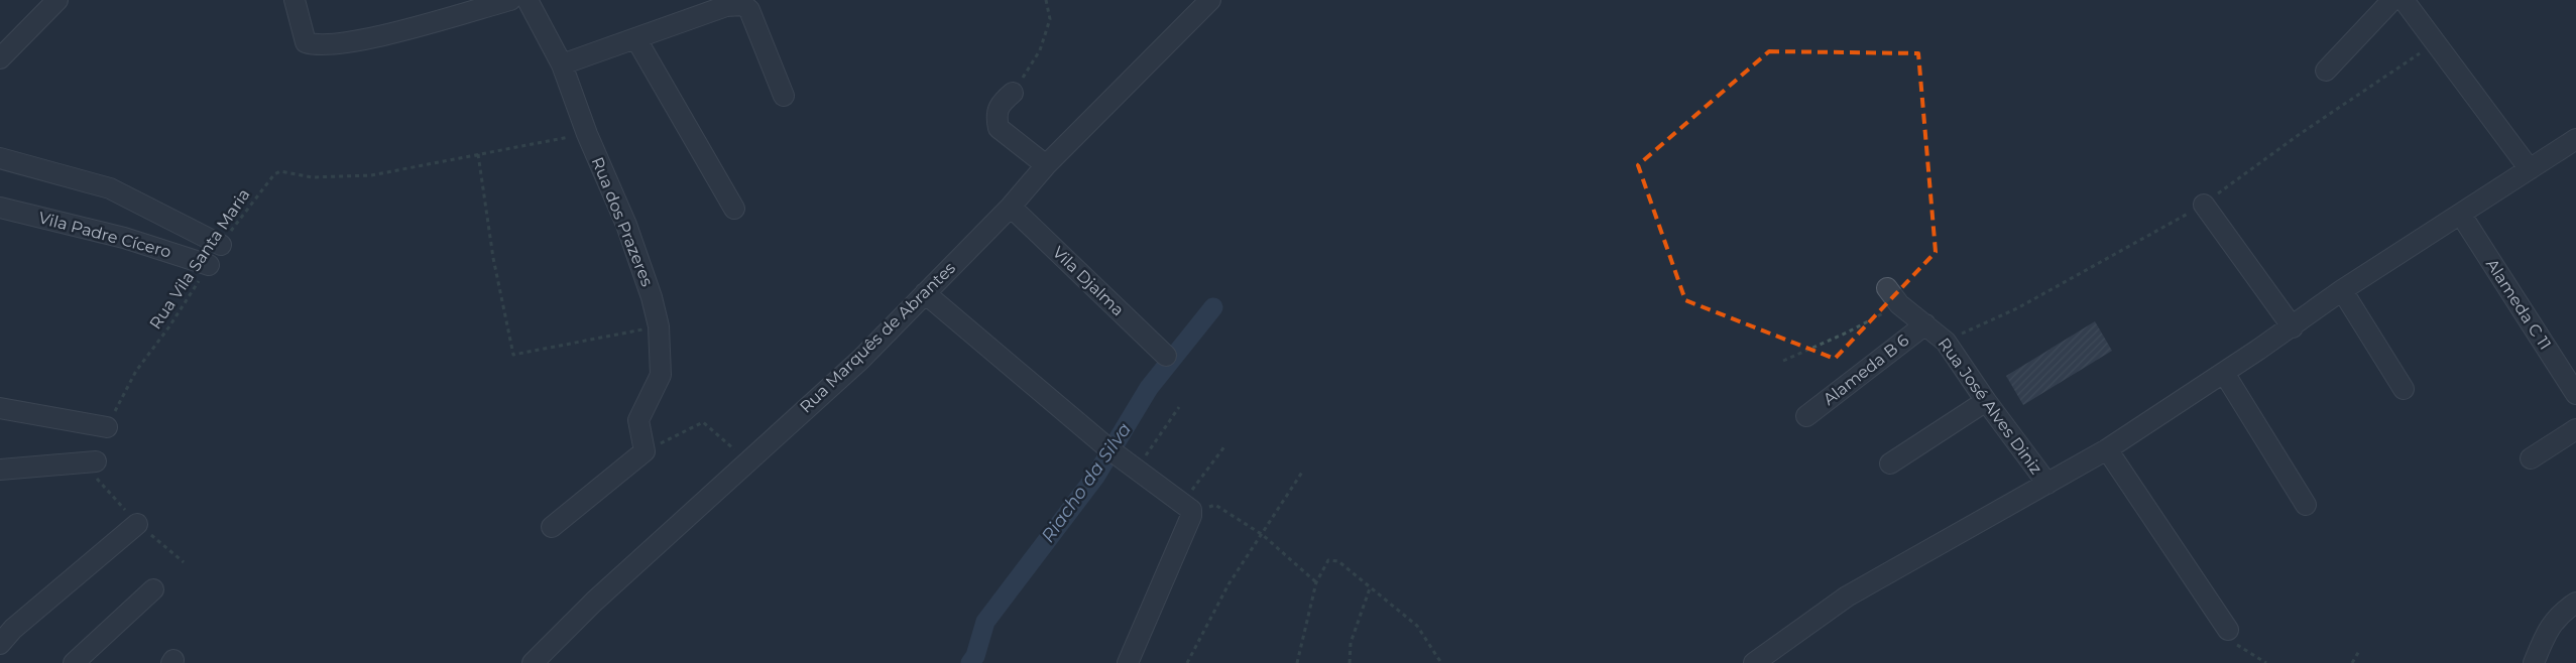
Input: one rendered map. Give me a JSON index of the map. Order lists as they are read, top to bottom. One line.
{"streets":{"street":["Rua dos Prazeres","Vila Padre Cícero","Vila Djalma","Alameda C 11","Rua Marquês de Abrantes","Alameda B 6","Rua José Alves Diniz"],"path":["Rua Vila Santa Maria"]},"crossings":[["Rua dos Prazeres","Rua Vila Santa Maria"],["Vila Padre Cícero","Rua Vila Santa Maria"],["Vila Djalma","Rua Marquês de Abrantes"],["Alameda B 6","Rua José Alves Diniz"]],"water":["Riacho da Silva"]}
